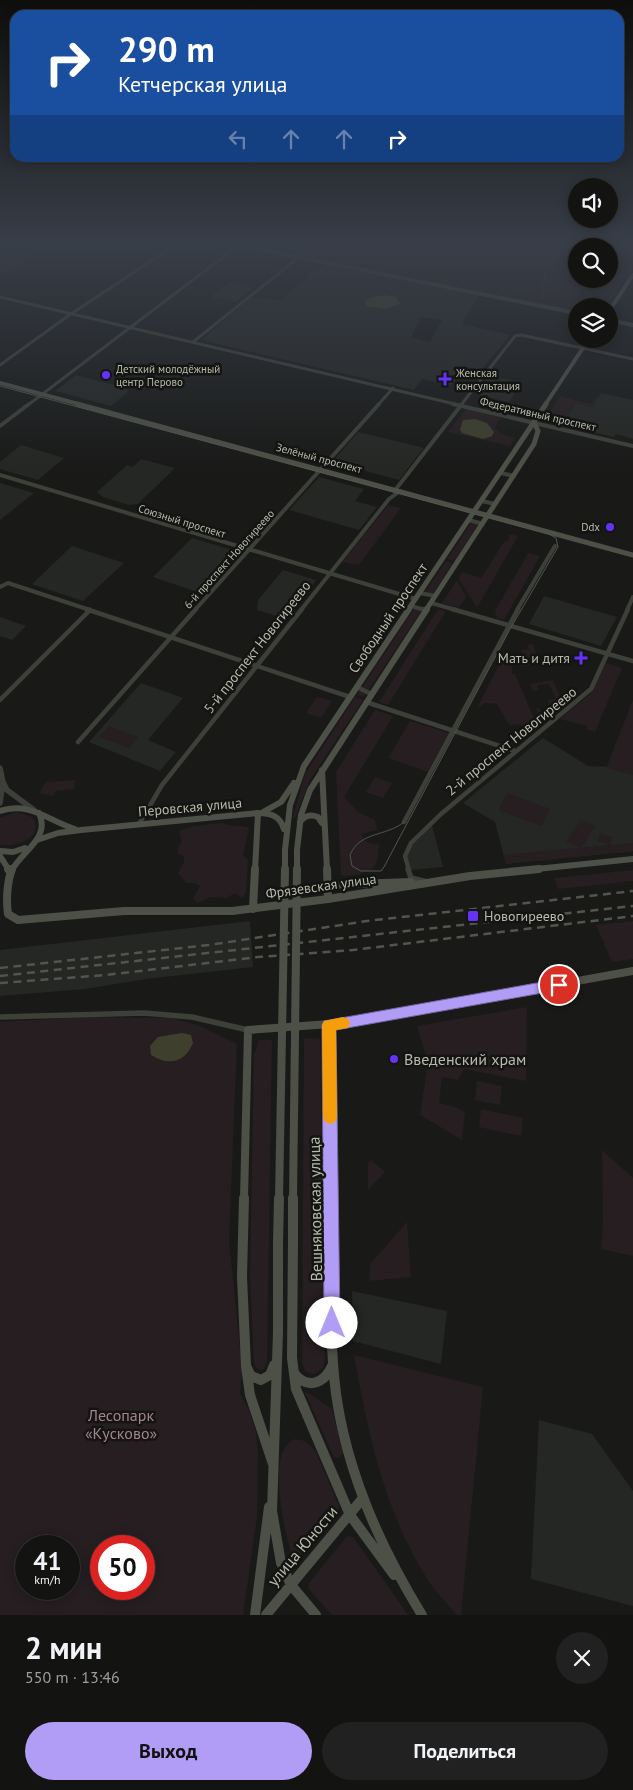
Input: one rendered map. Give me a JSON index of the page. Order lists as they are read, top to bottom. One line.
{"streets":{"main road":["Зелёный проспект","Свободный проспект","Перовская улица","Фрязевская улица","Вешняковская улица","улица Юности"],"street":["Федеративный проспект","Союзный проспект","6-й проспект Новогиреево","5-й проспект Новогиреево","2-й проспект Новогиреево"]},"crossings":[["Федеративный проспект","6-й проспект Новогиреево"],["Федеративный проспект","Свободный проспект"],["Федеративный проспект","5-й проспект Новогиреево"],["Зелёный проспект","6-й проспект Новогиреево"],["Зелёный проспект","Свободный проспект"],["Зелёный проспект","5-й проспект Новогиреево"],["Союзный проспект","6-й проспект Новогиреево"],["Союзный проспект","Свободный проспект"],["Союзный проспект","5-й проспект Новогиреево"],["Свободный проспект","Перовская улица"],["Свободный проспект","Вешняковская улица"],["Свободный проспект","улица Юности"],["5-й проспект Новогиреево","Перовская улица"],["2-й проспект Новогиреево","Фрязевская улица"],["Вешняковская улица","улица Юности"]],"parks":["Лесопарк «Кусково»"],"places":{"other":["Детский молодёжный центр Перово","Ddx","Введенский храм"],"health":["Женская консультация","Мать и дитя"],"transit":["Новогиреево"]},"page":{"turn":["290 m","Кетчерская улица"],"speed":"41 km/h","limit":"50","heading":["2 мин","550 m · 13:46"],"buttons":["Выход","Поделиться"]}}
